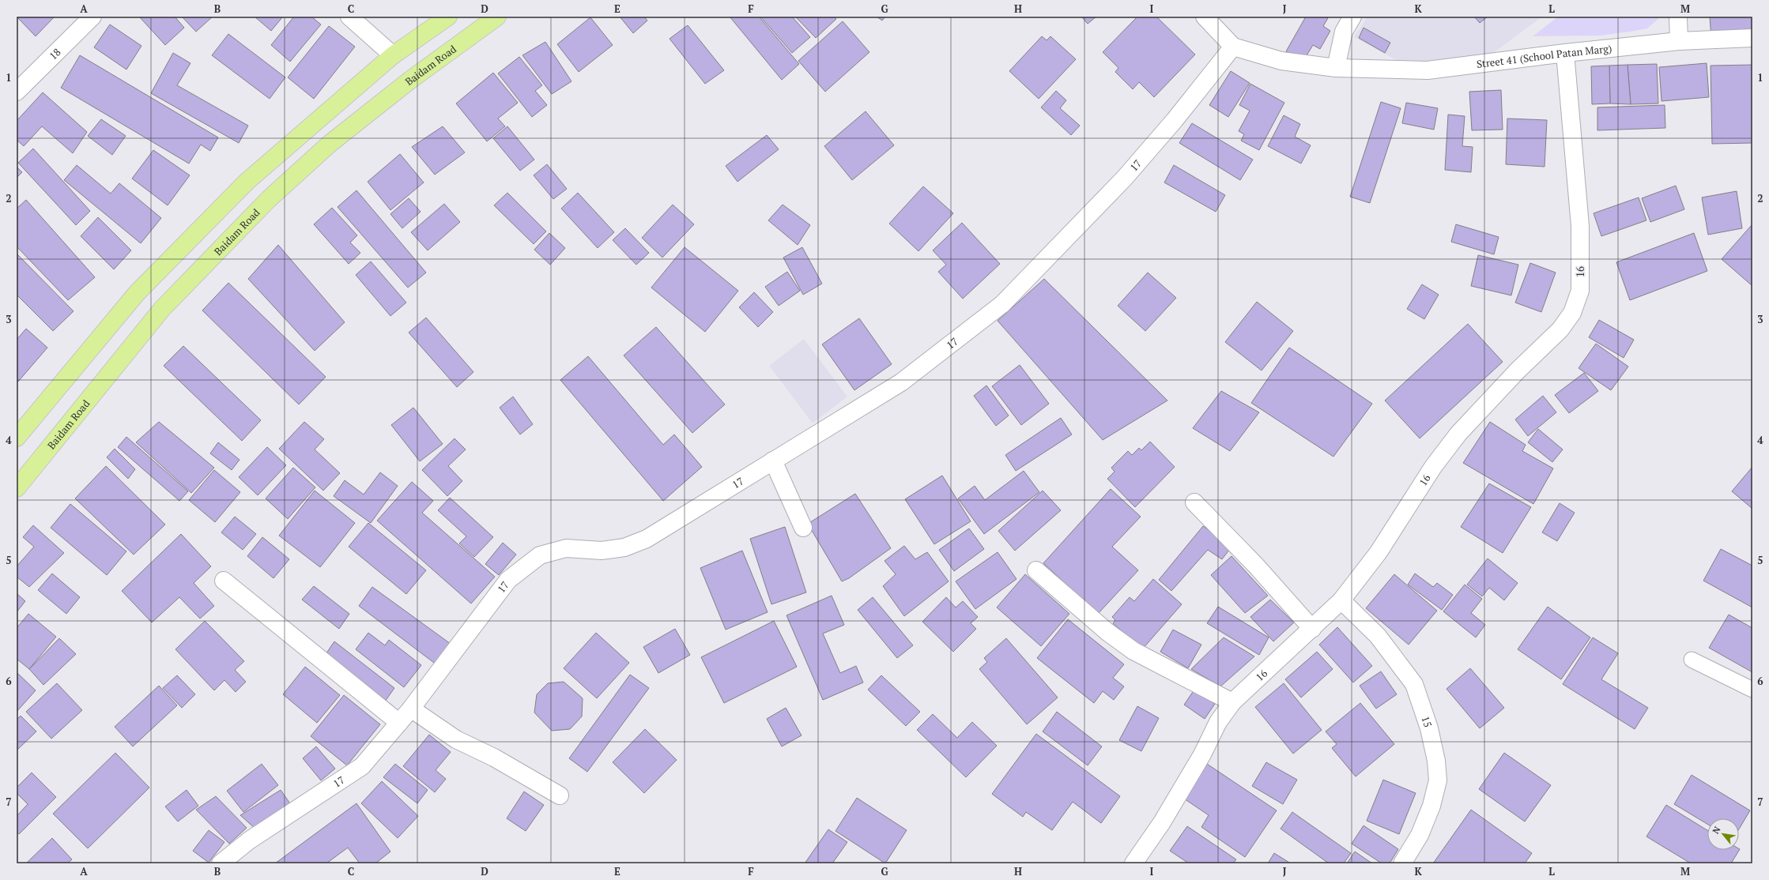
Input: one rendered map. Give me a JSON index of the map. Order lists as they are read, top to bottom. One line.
{"streets":{"main road":["Baidam Road"],"street":["18","Street 41 (School Patan Marg)","17","16","15"]},"crossings":[["Street 41 (School Patan Marg)","17"],["Street 41 (School Patan Marg)","16"],["16","15"]],"north":"top left","grid":{"columns":["A","B","C","D","E","F","G","H","I","J","K","L","M"],"rows":["1","2","3","4","5","6","7"]}}
